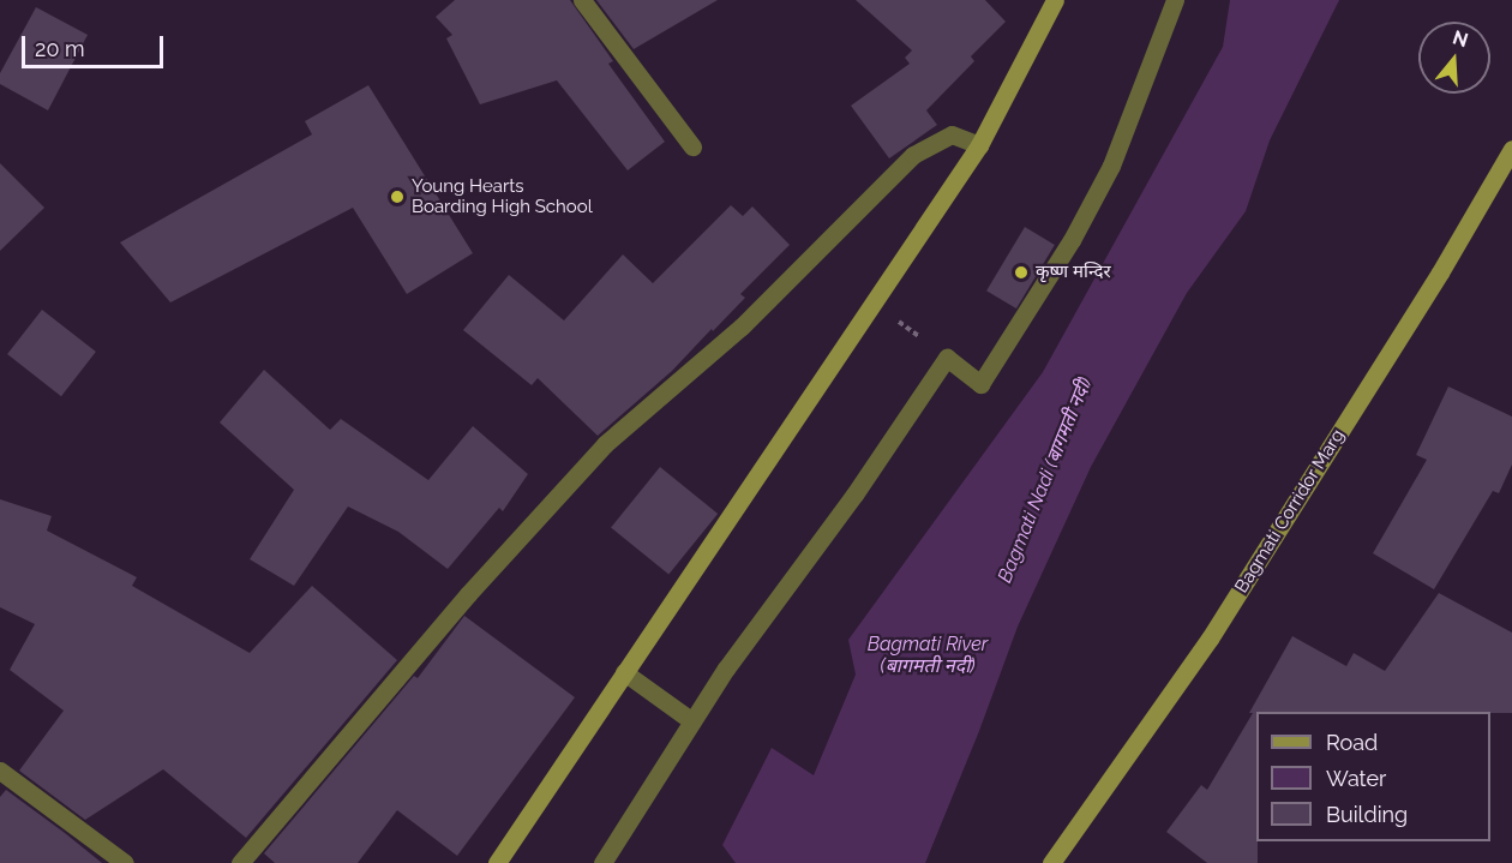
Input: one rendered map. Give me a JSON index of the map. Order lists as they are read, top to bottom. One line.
{"streets":{"street":["Bagmati Corridor Marg"]},"water":["Bagmati Nadi (बागमती नदी)","Bagmati River (बागमती नदी)"],"places":["Young Hearts Boarding High School","कृष्ण मन्दिर"],"legend":["Road","Water","Building"],"scale_bar":"20 m","north":"top"}
